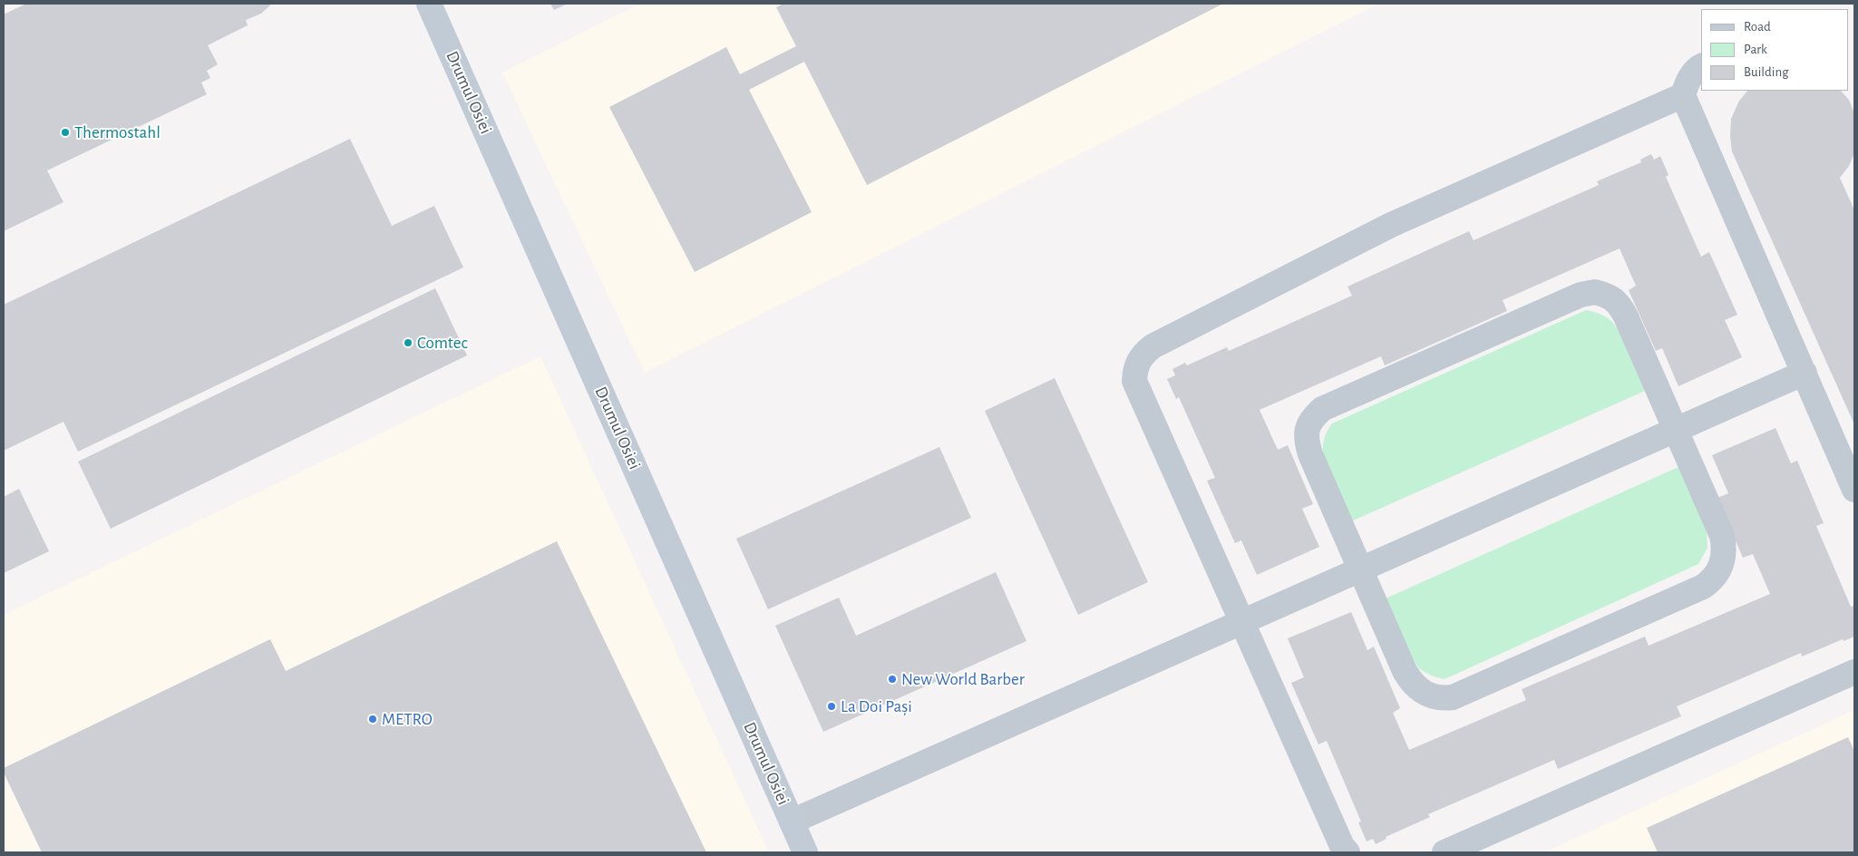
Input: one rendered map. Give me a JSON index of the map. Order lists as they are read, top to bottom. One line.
{"streets":{"street":["Drumul Osiei"]},"places":["Thermostahl","Comtec","New World Barber","La Doi Pași","METRO"],"legend":["Road","Park","Building"]}
